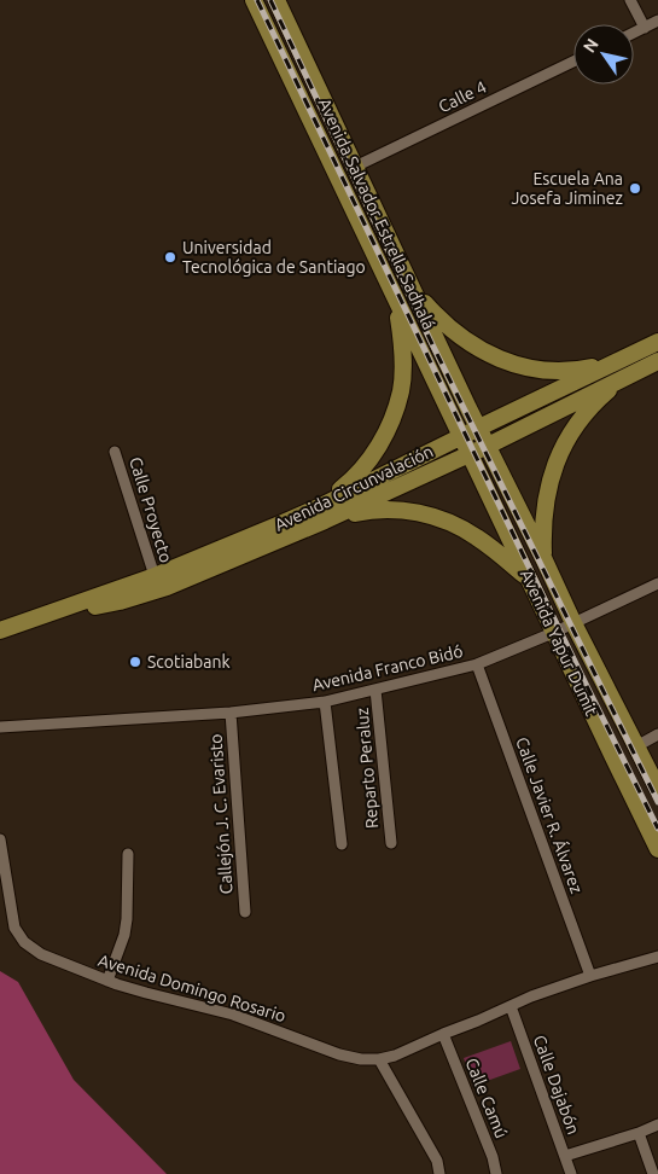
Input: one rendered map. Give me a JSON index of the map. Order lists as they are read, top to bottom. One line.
{"streets":{"main road":["Avenida Salvador Estrella Sadhalá","Avenida Circunvalación","Avenida Yapur Dumit"],"street":["Calle 4","Calle Proyecto","Avenida Franco Bidó","Reparto Peraluz","Callejón J. C. Evaristo","Calle Javier R. Álvarez","Avenida Domingo Rosario","Calle Dajabón","Calle Camú"]},"crossings":[["Calle 4","Avenida Salvador Estrella Sadhalá"],["Avenida Salvador Estrella Sadhalá","Avenida Circunvalación"],["Avenida Salvador Estrella Sadhalá","Avenida Yapur Dumit"],["Avenida Circunvalación","Calle Proyecto"],["Avenida Circunvalación","Avenida Yapur Dumit"],["Avenida Yapur Dumit","Avenida Franco Bidó"],["Avenida Franco Bidó","Reparto Peraluz"],["Avenida Franco Bidó","Callejón J. C. Evaristo"],["Avenida Franco Bidó","Calle Javier R. Álvarez"],["Calle Javier R. Álvarez","Avenida Domingo Rosario"],["Avenida Domingo Rosario","Calle Dajabón"],["Avenida Domingo Rosario","Calle Camú"]],"places":["Escuela Ana Josefa Jiminez","Universidad Tecnológica de Santiago","Scotiabank"],"north":"top left"}
